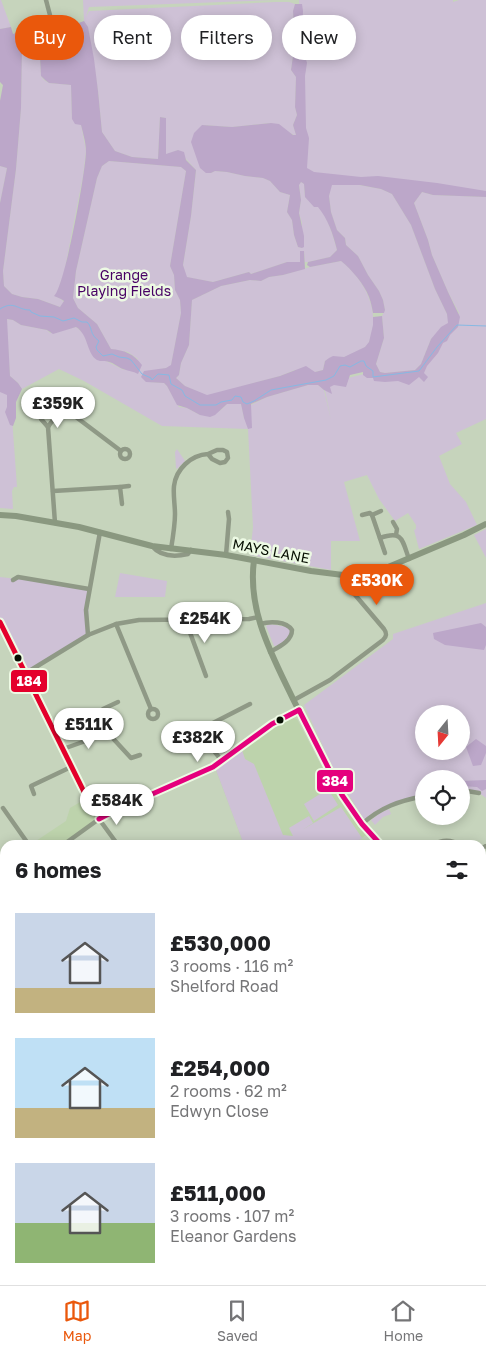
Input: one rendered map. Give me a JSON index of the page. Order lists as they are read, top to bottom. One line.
{"streets":{"street":["MAYS LANE"]},"parks":["Grange Playing Fields"],"lines":["transit line 184","transit line 384"],"north":"bottom","page":{"chip":["Buy","Rent","Filters","New"],"price":["£359K","£530K","£254K","£511K","£382K","£584K"],"heading":"6 homes","list":[{"name":"£530,000","note":"3 rooms · 116 m² · Shelford Road"},{"name":"£254,000","note":"2 rooms · 62 m² · Edwyn Close"},{"name":"£511,000","note":"3 rooms · 107 m² · Eleanor Gardens"}],"tabs":["Map","Saved","Home"]}}
